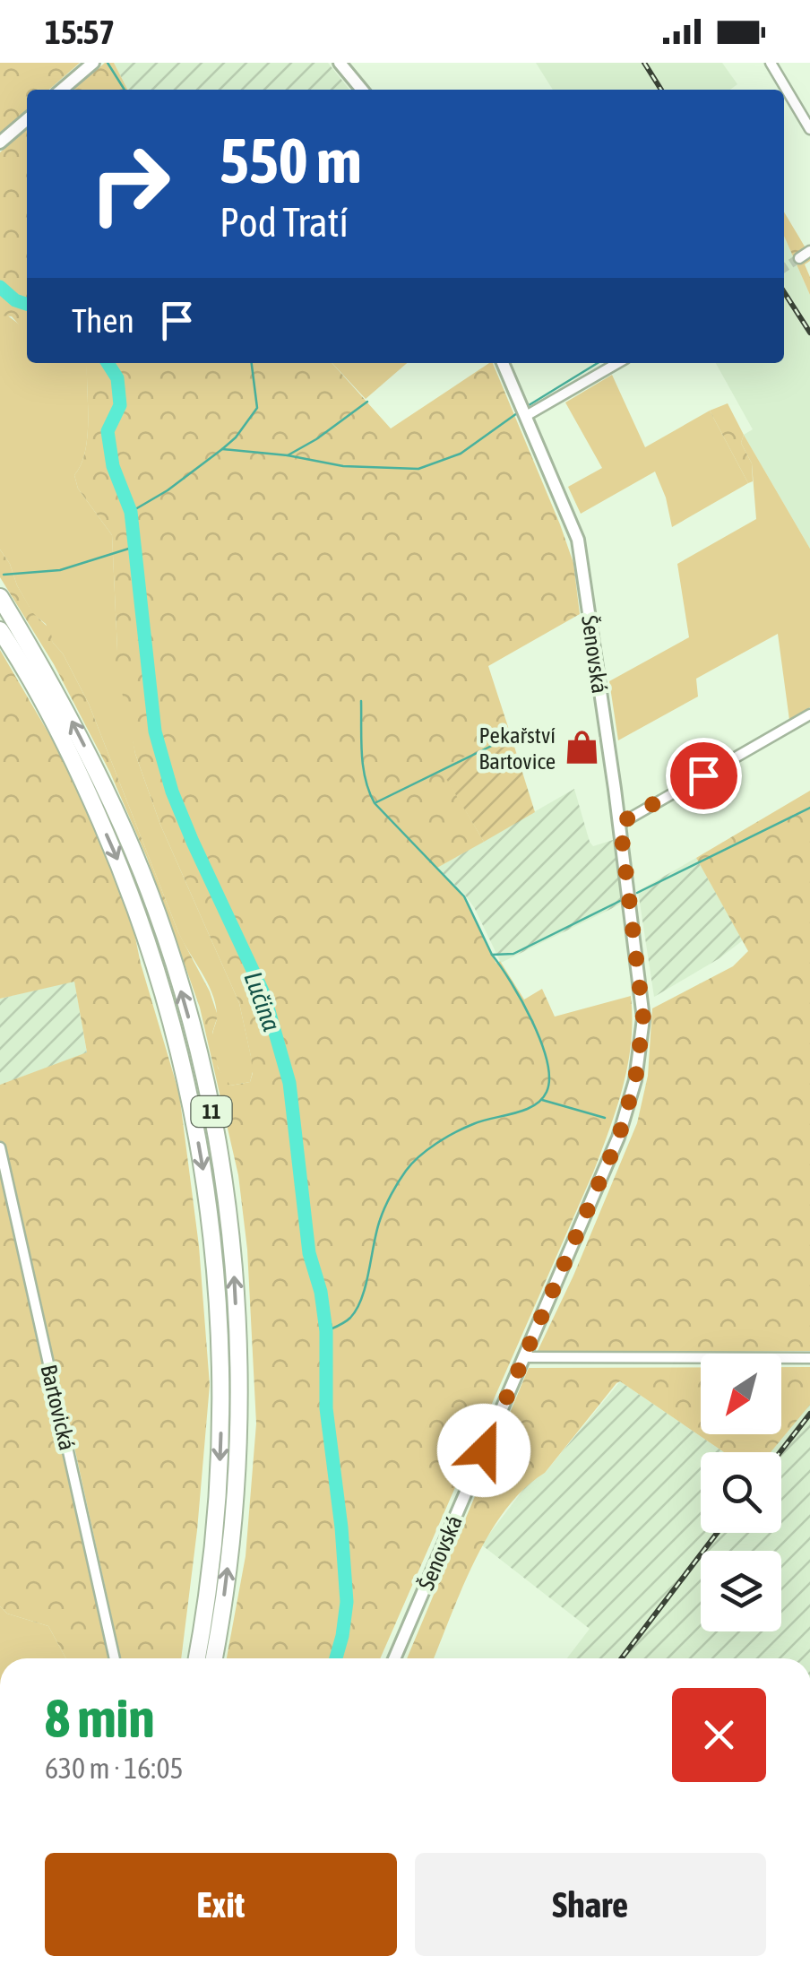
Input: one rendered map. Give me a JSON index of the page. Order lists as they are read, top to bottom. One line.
{"streets":{"highway":["11"],"street":["Šenovská","Bartovická"]},"water":["Lučina"],"places":{"shop":["Pekařství Bartovice"]},"north":"bottom left","page":{"status":"15:57","turn":["550 m","Pod Tratí"],"then":"Then","heading":["8 min","630 m · 16:05"],"buttons":["Exit","Share"]}}
